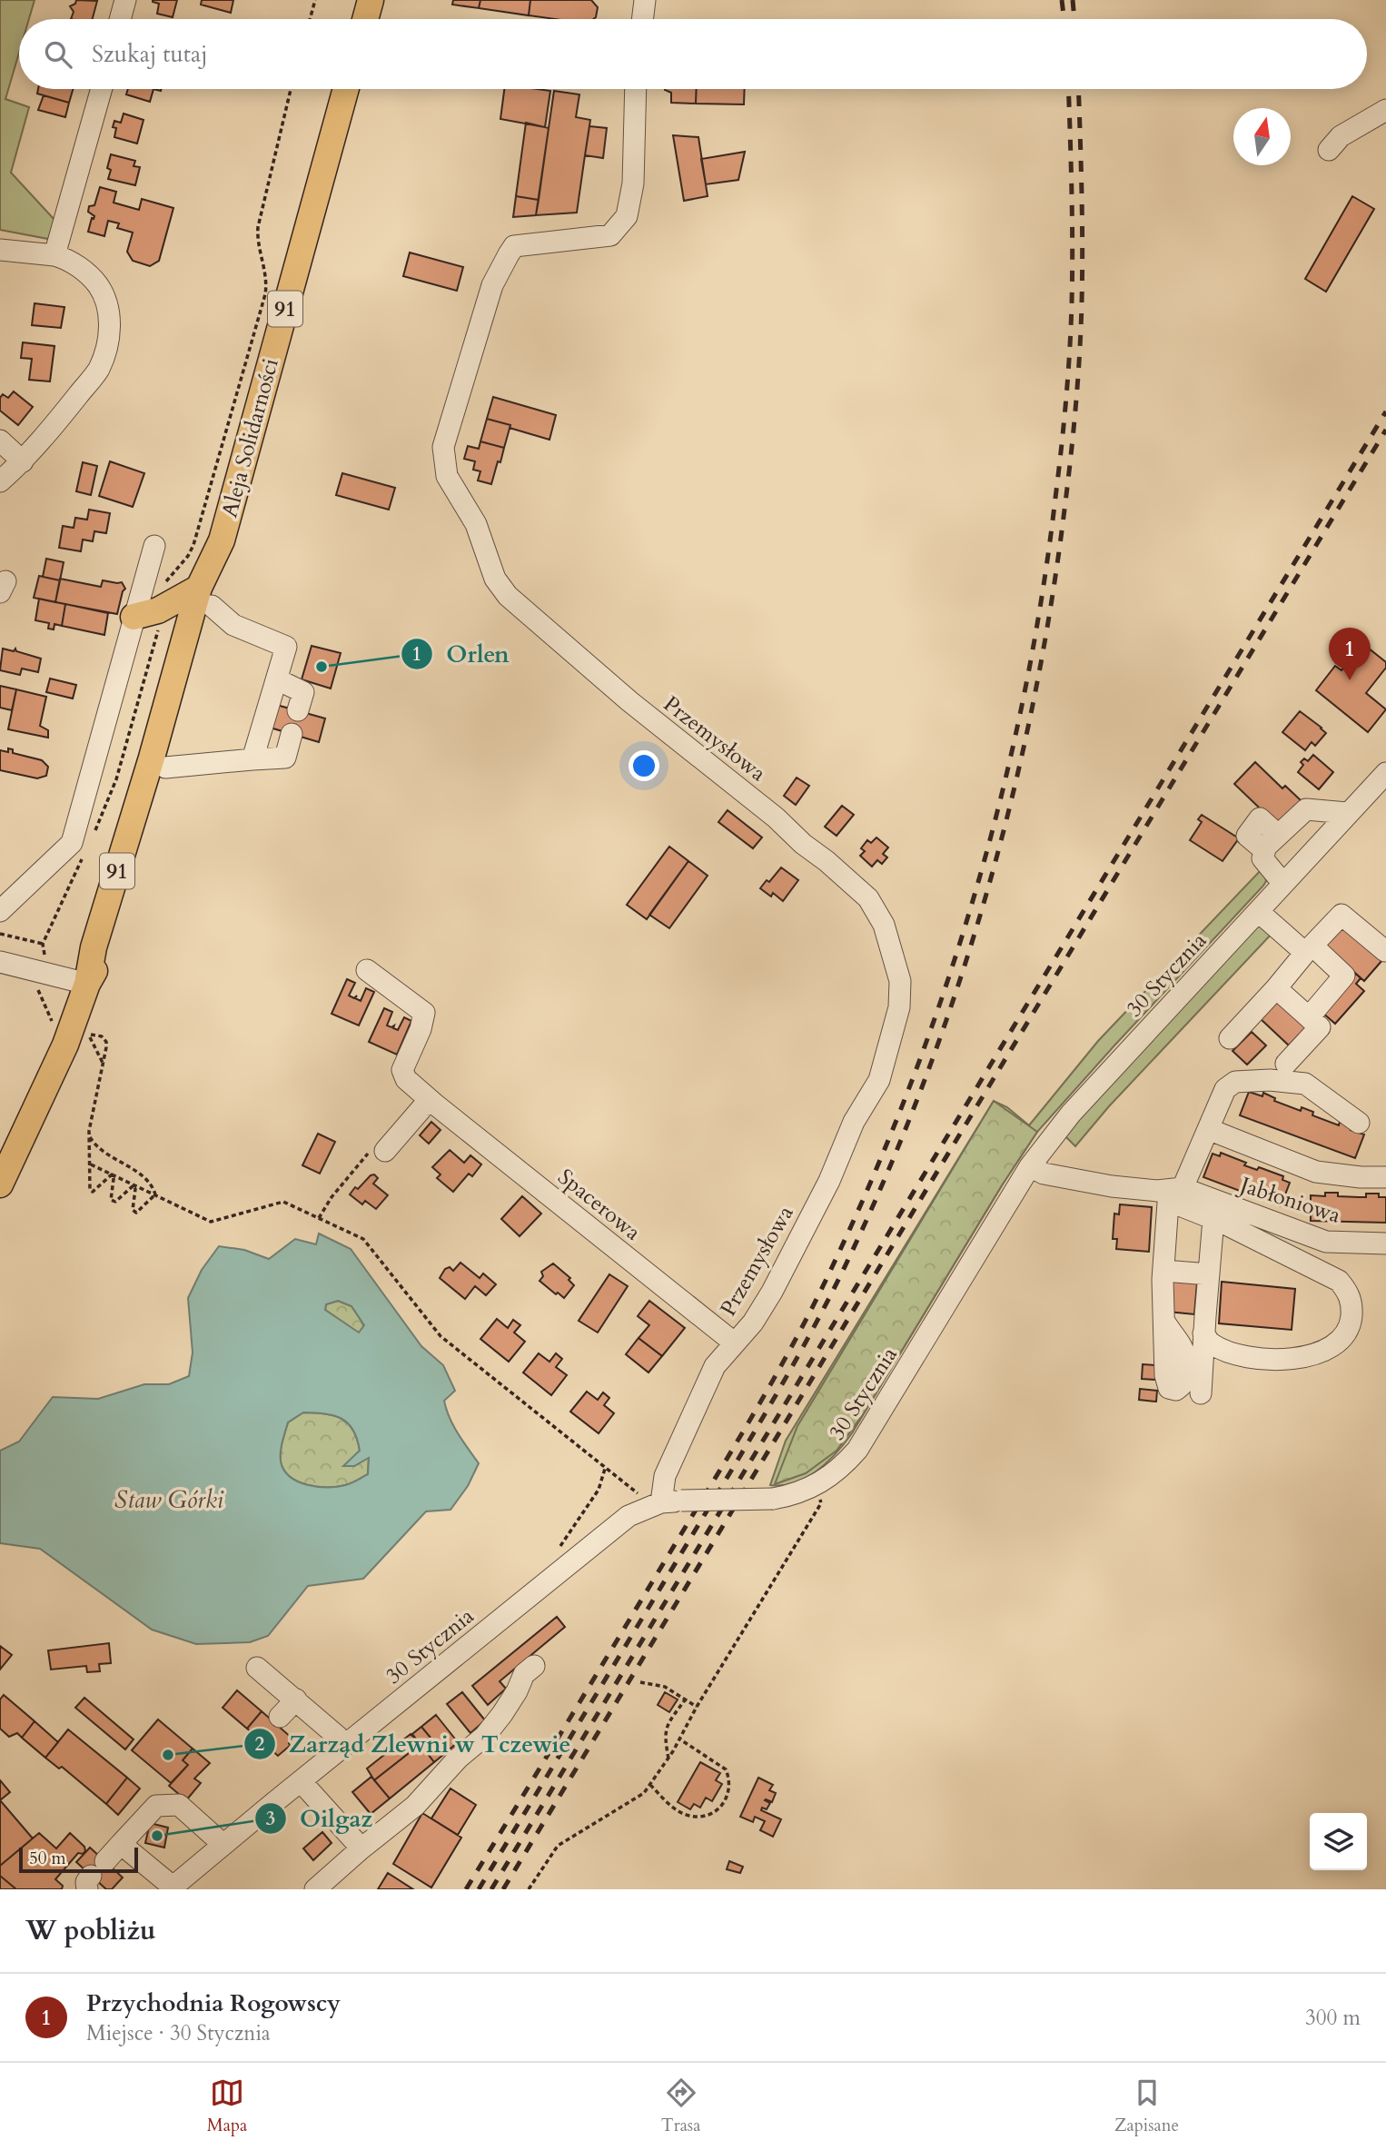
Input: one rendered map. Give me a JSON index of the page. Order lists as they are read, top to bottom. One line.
{"streets":{"main road":["91","Aleja Solidarności"],"street":["Przemysłowa","30 Stycznia","Jabłoniowa","Spacerowa"]},"crossings":[["Przemysłowa","30 Stycznia"],["Przemysłowa","Spacerowa"],["30 Stycznia","Jabłoniowa"]],"water":["Staw Górki"],"places":["Orlen","Zarząd Zlewni w Tczewie","Oilgaz"],"scale_bar":"50 m","north":"top","page":{"search":"Szukaj tutaj","pins":"1","scale":"50 m","heading":"W pobliżu","list":[{"mark":"1","name":"Przychodnia Rogowscy","note":"Miejsce · 30 Stycznia","value":"300 m"}],"nav":["Mapa","Trasa","Zapisane"]}}
